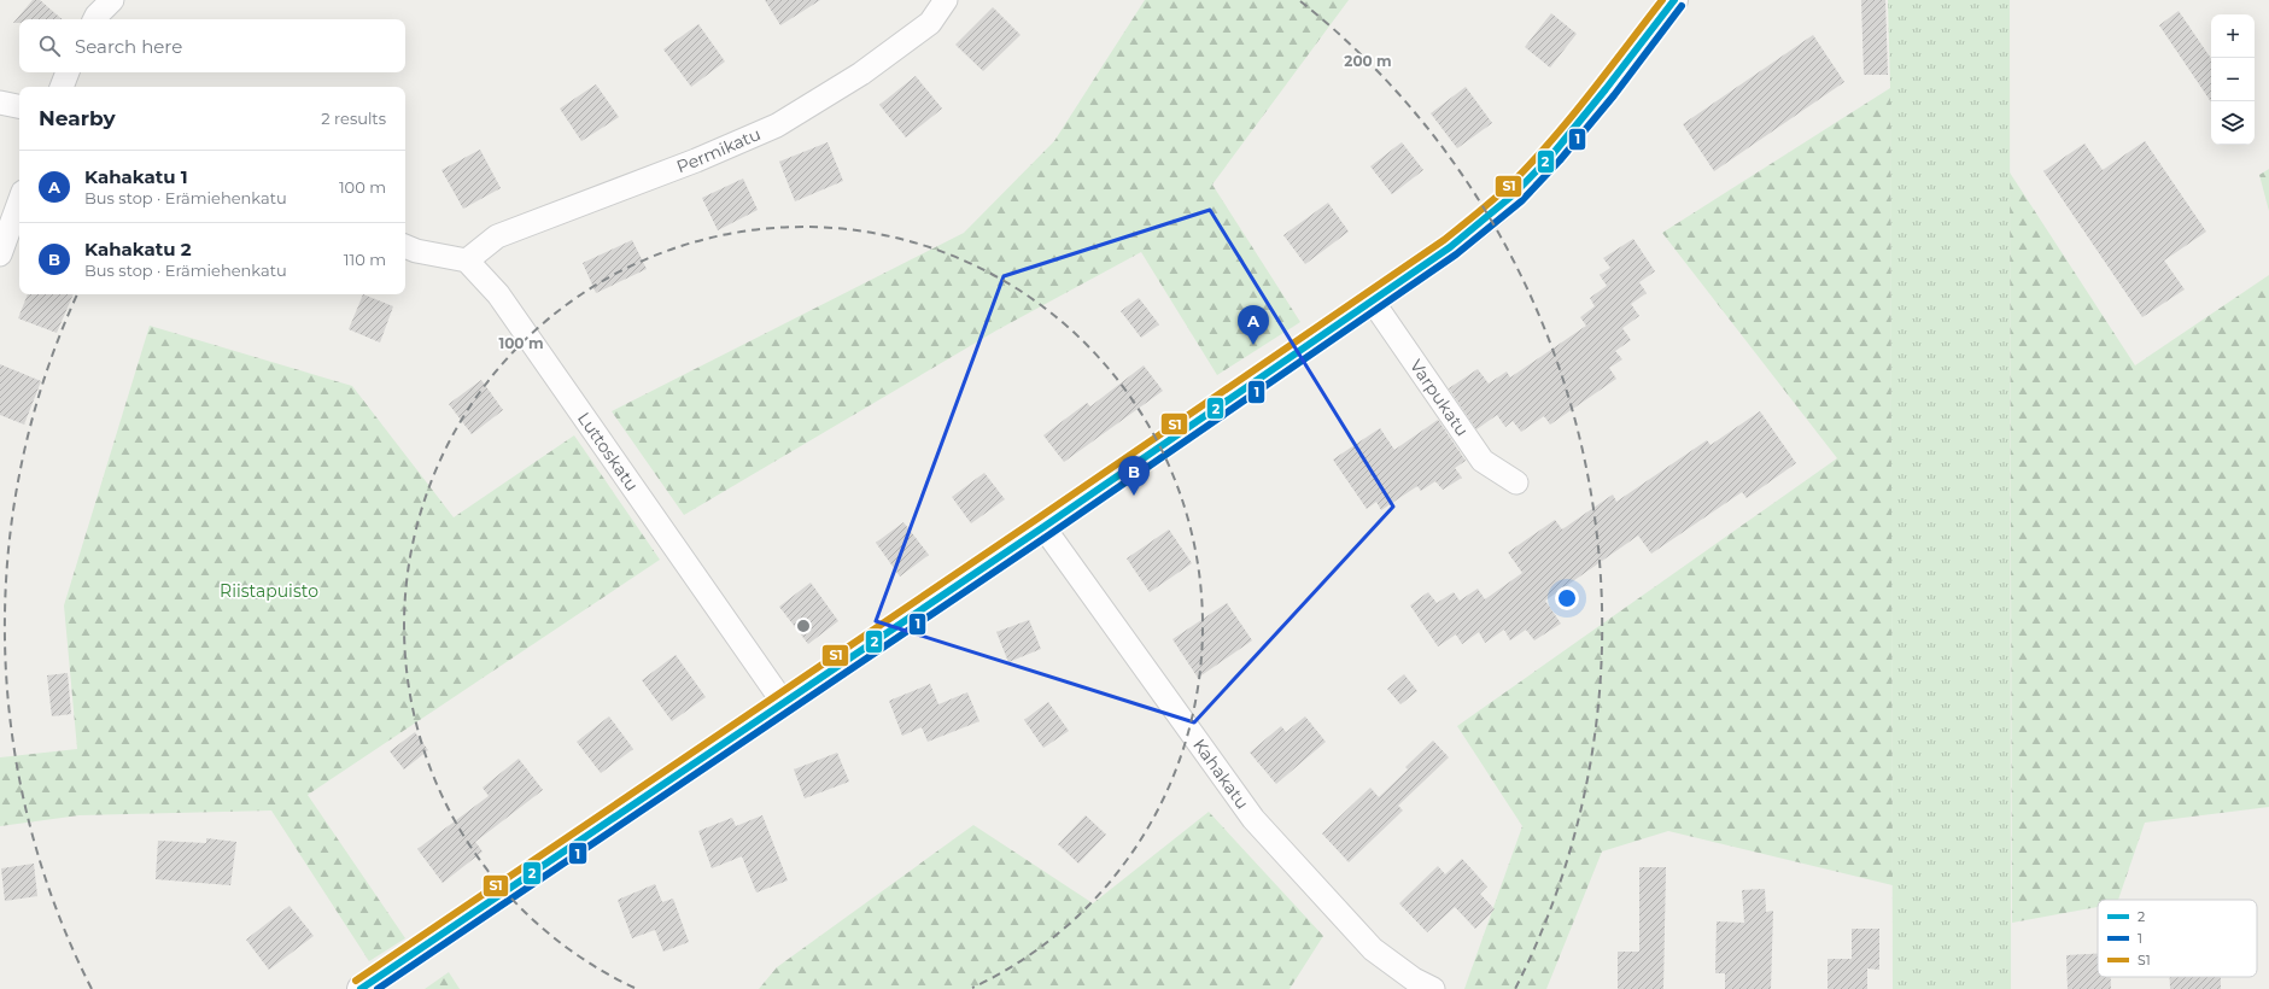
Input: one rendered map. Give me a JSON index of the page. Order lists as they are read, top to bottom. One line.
{"streets":{"street":["Permikatu","Varpukatu","Luttoskatu","Kahakatu"]},"crossings":[["Permikatu","Luttoskatu"]],"parks":["Riistapuisto"],"lines":["transit line 2","transit line S1","transit line 1"],"legend":["2","1","S1"],"page":{"map_buttons":["+","−"],"search":"Search here","heading":["Nearby","2 results"],"list":[{"mark":"A","name":"Kahakatu 1","note":"Bus stop · Erämiehenkatu","value":"100 m"},{"mark":"B","name":"Kahakatu 2","note":"Bus stop · Erämiehenkatu","value":"110 m"}],"pins":["A","B"]},"rings":["200 m","100 m"]}
